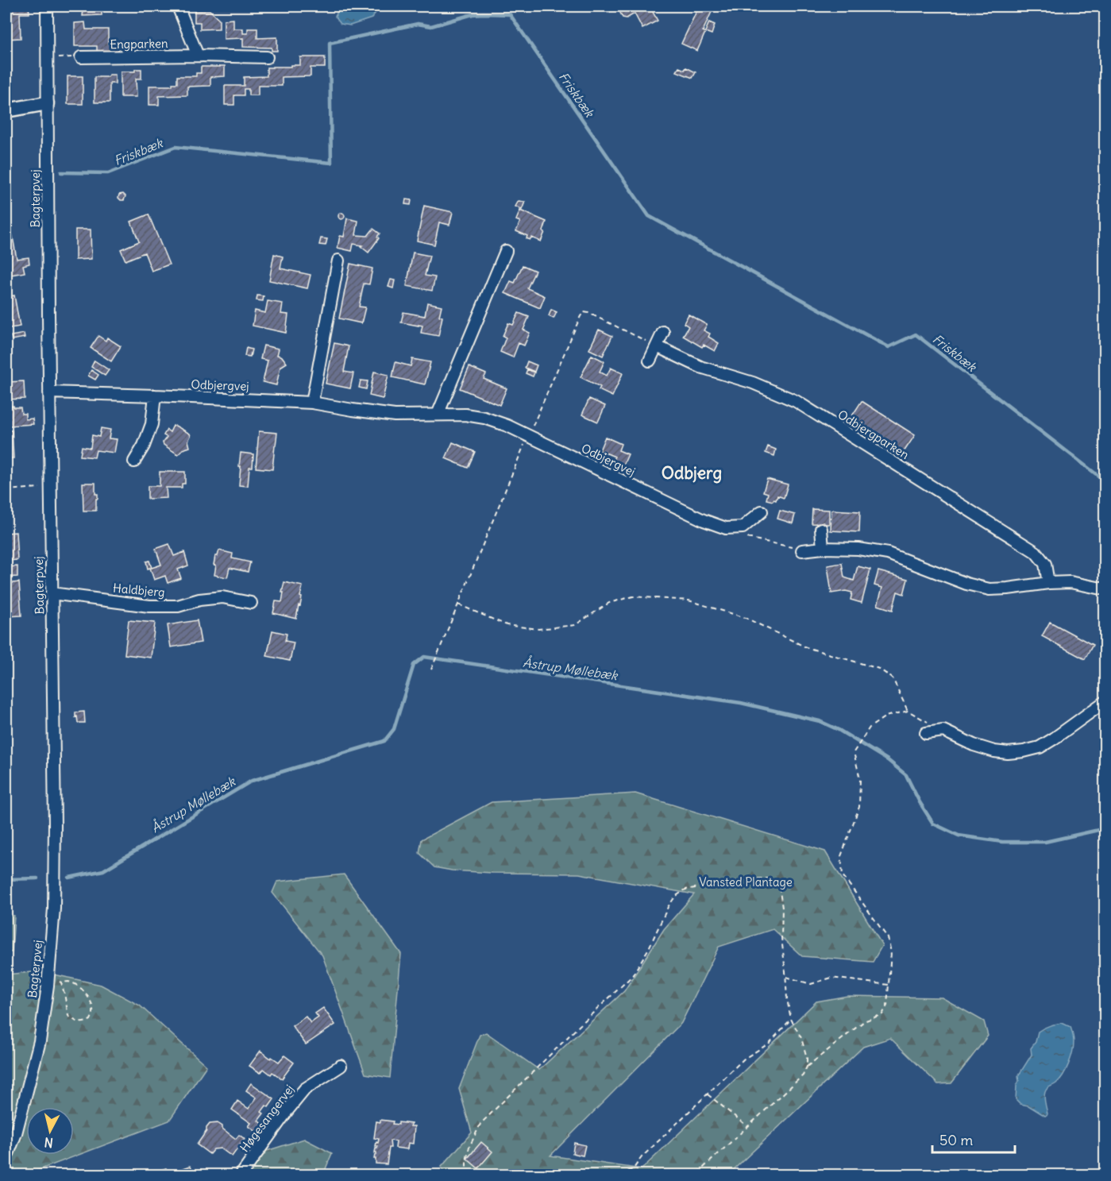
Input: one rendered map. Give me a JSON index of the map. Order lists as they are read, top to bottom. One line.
{"streets":{"street":["Engparken","Bagterpvej","Odbjergvej","Odbjergparken","Haldbjerg","Høgesangervej"]},"crossings":[["Bagterpvej","Odbjergvej"],["Bagterpvej","Haldbjerg"]],"districts":["Odbjerg"],"water":["Friskbæk","Åstrup Møllebæk"],"parks":["Vansted Plantage"],"scale_bar":"50 m","north":"bottom"}
